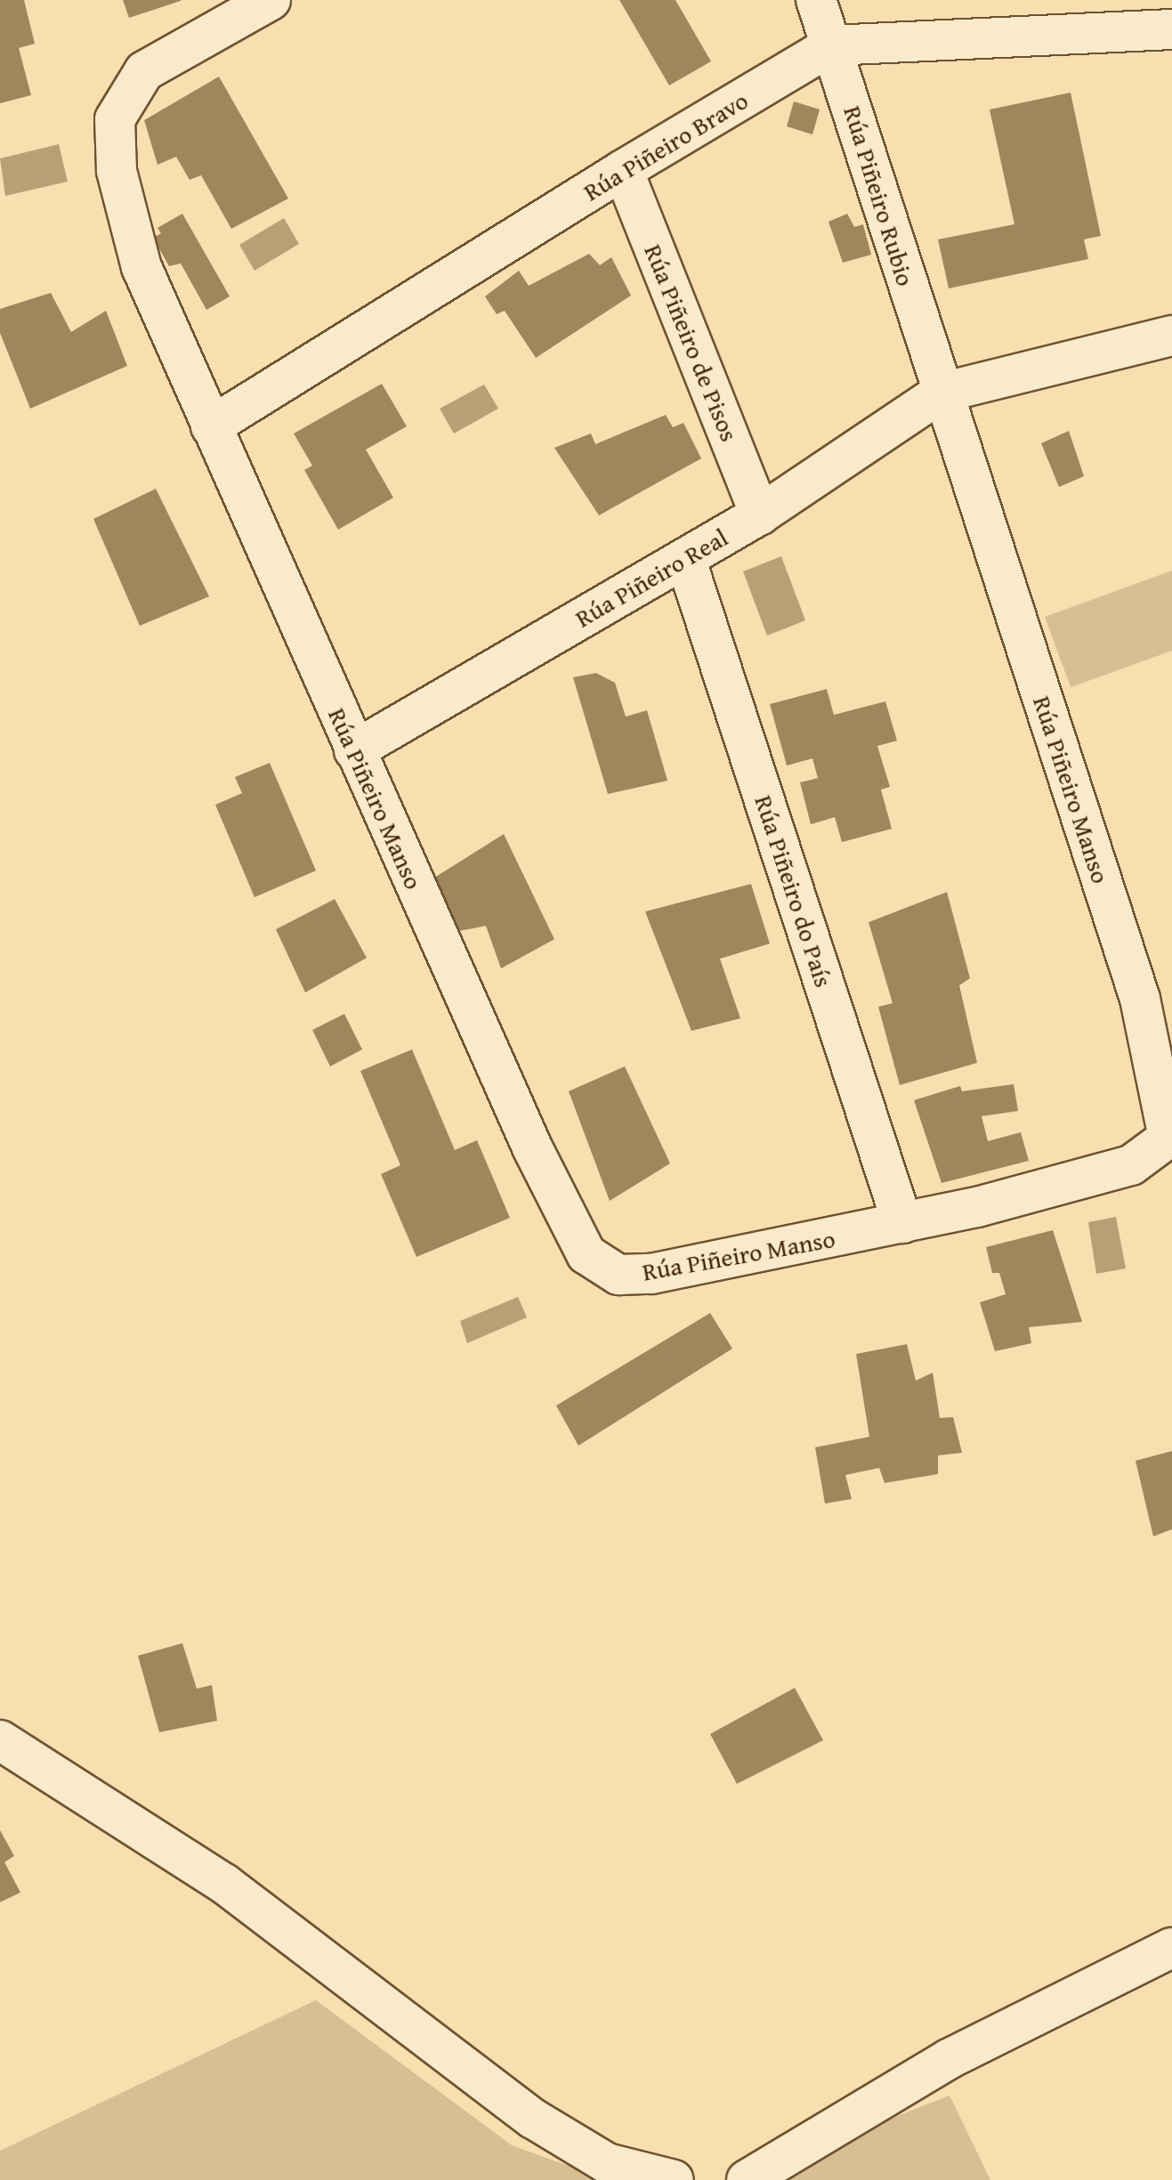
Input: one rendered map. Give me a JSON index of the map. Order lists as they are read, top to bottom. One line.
{"streets":{"street":["Rúa Piñeiro Bravo","Rúa Piñeiro Rubio","Rúa Piñeiro de Pisos","Rúa Piñeiro Real","Rúa Piñeiro Manso","Rúa Piñeiro do País"]},"crossings":[["Rúa Piñeiro Bravo","Rúa Piñeiro Rubio"],["Rúa Piñeiro Bravo","Rúa Piñeiro de Pisos"],["Rúa Piñeiro Bravo","Rúa Piñeiro Manso"],["Rúa Piñeiro Rubio","Rúa Piñeiro Real"],["Rúa Piñeiro Rubio","Rúa Piñeiro Manso"],["Rúa Piñeiro de Pisos","Rúa Piñeiro Real"],["Rúa Piñeiro Real","Rúa Piñeiro Manso"],["Rúa Piñeiro Real","Rúa Piñeiro do País"],["Rúa Piñeiro Manso","Rúa Piñeiro do País"]]}
